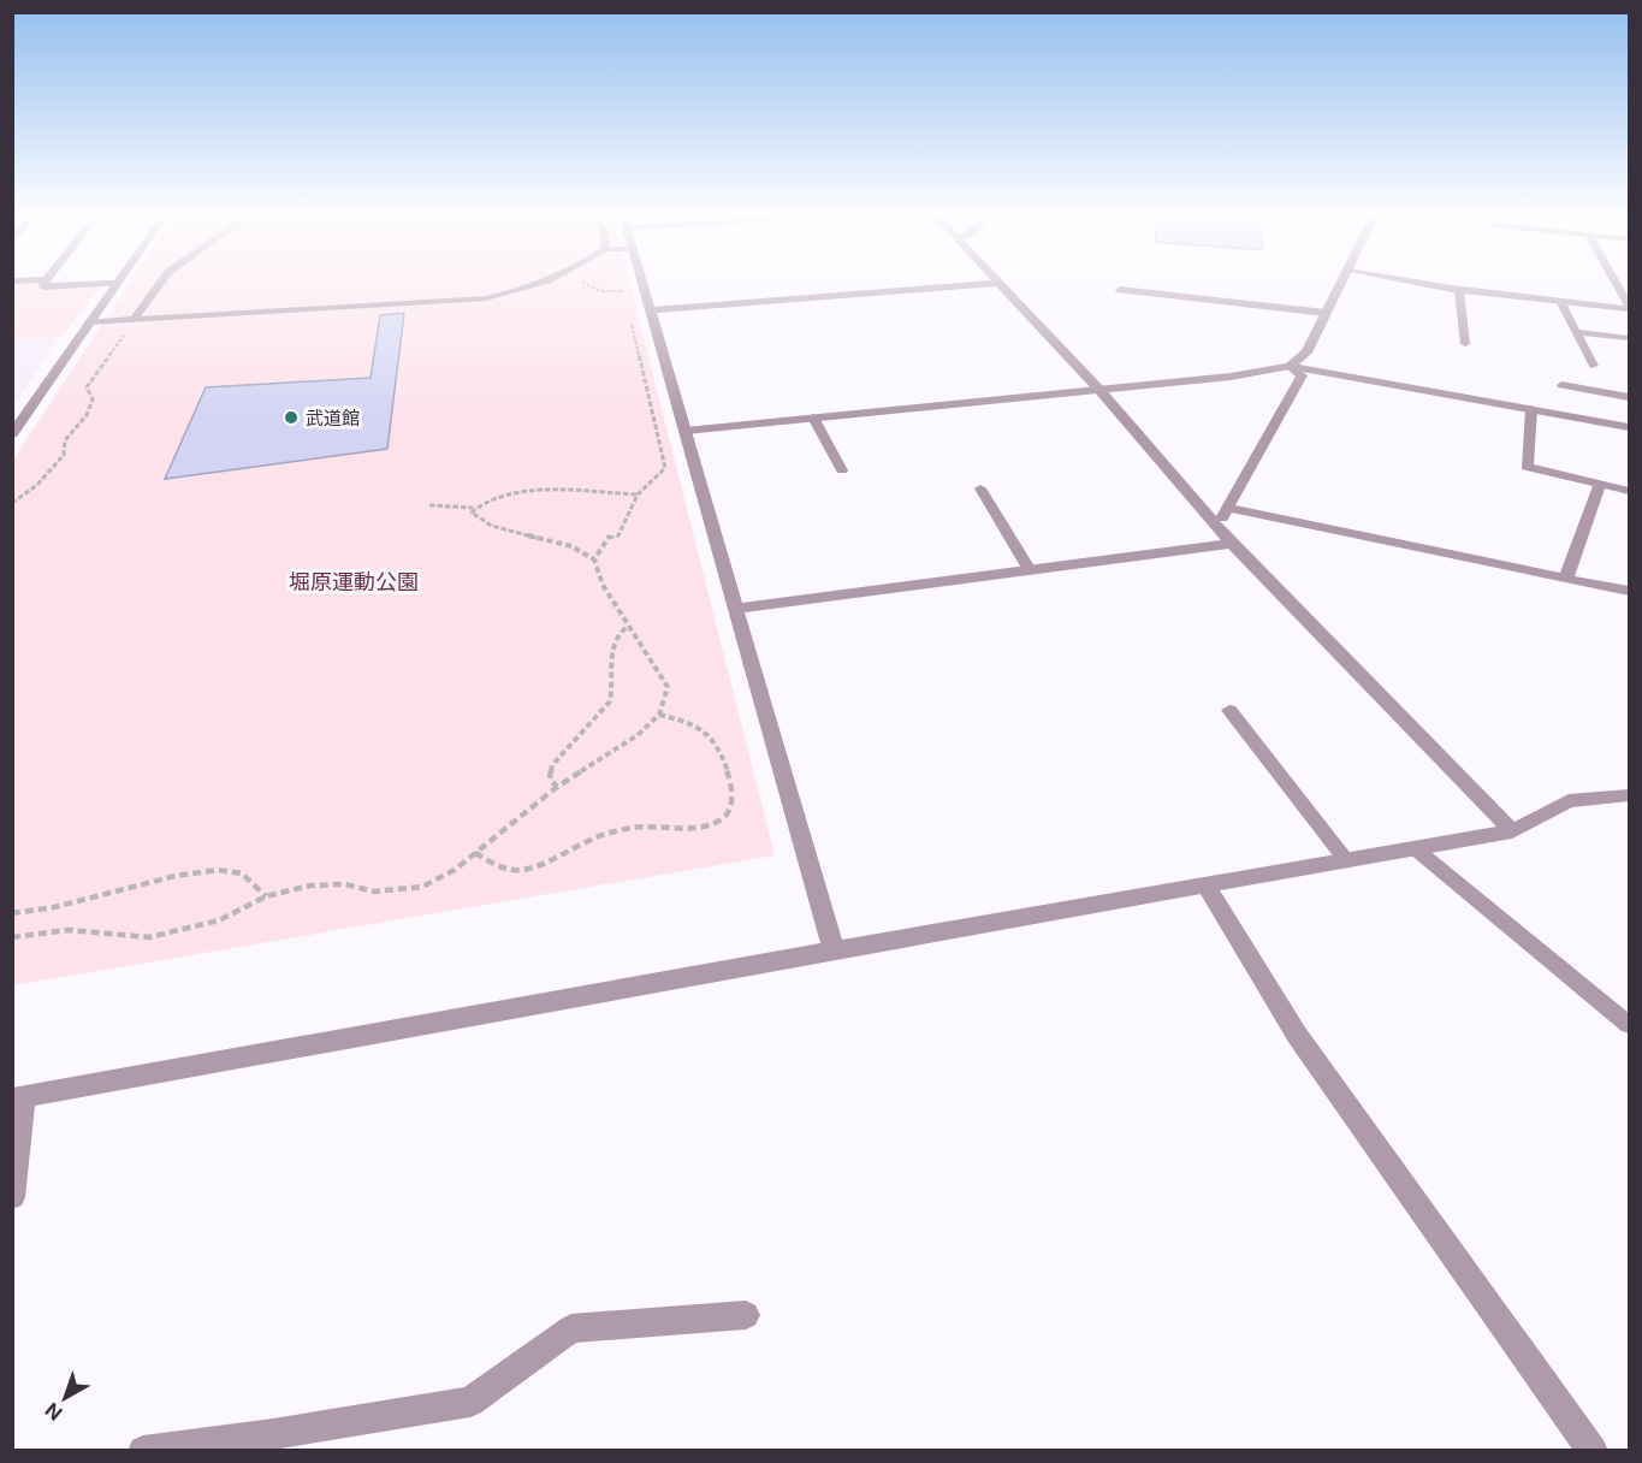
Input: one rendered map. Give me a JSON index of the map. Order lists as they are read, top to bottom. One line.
{"parks":["堀原運動公園"],"places":["武道館"],"north":"bottom left"}
